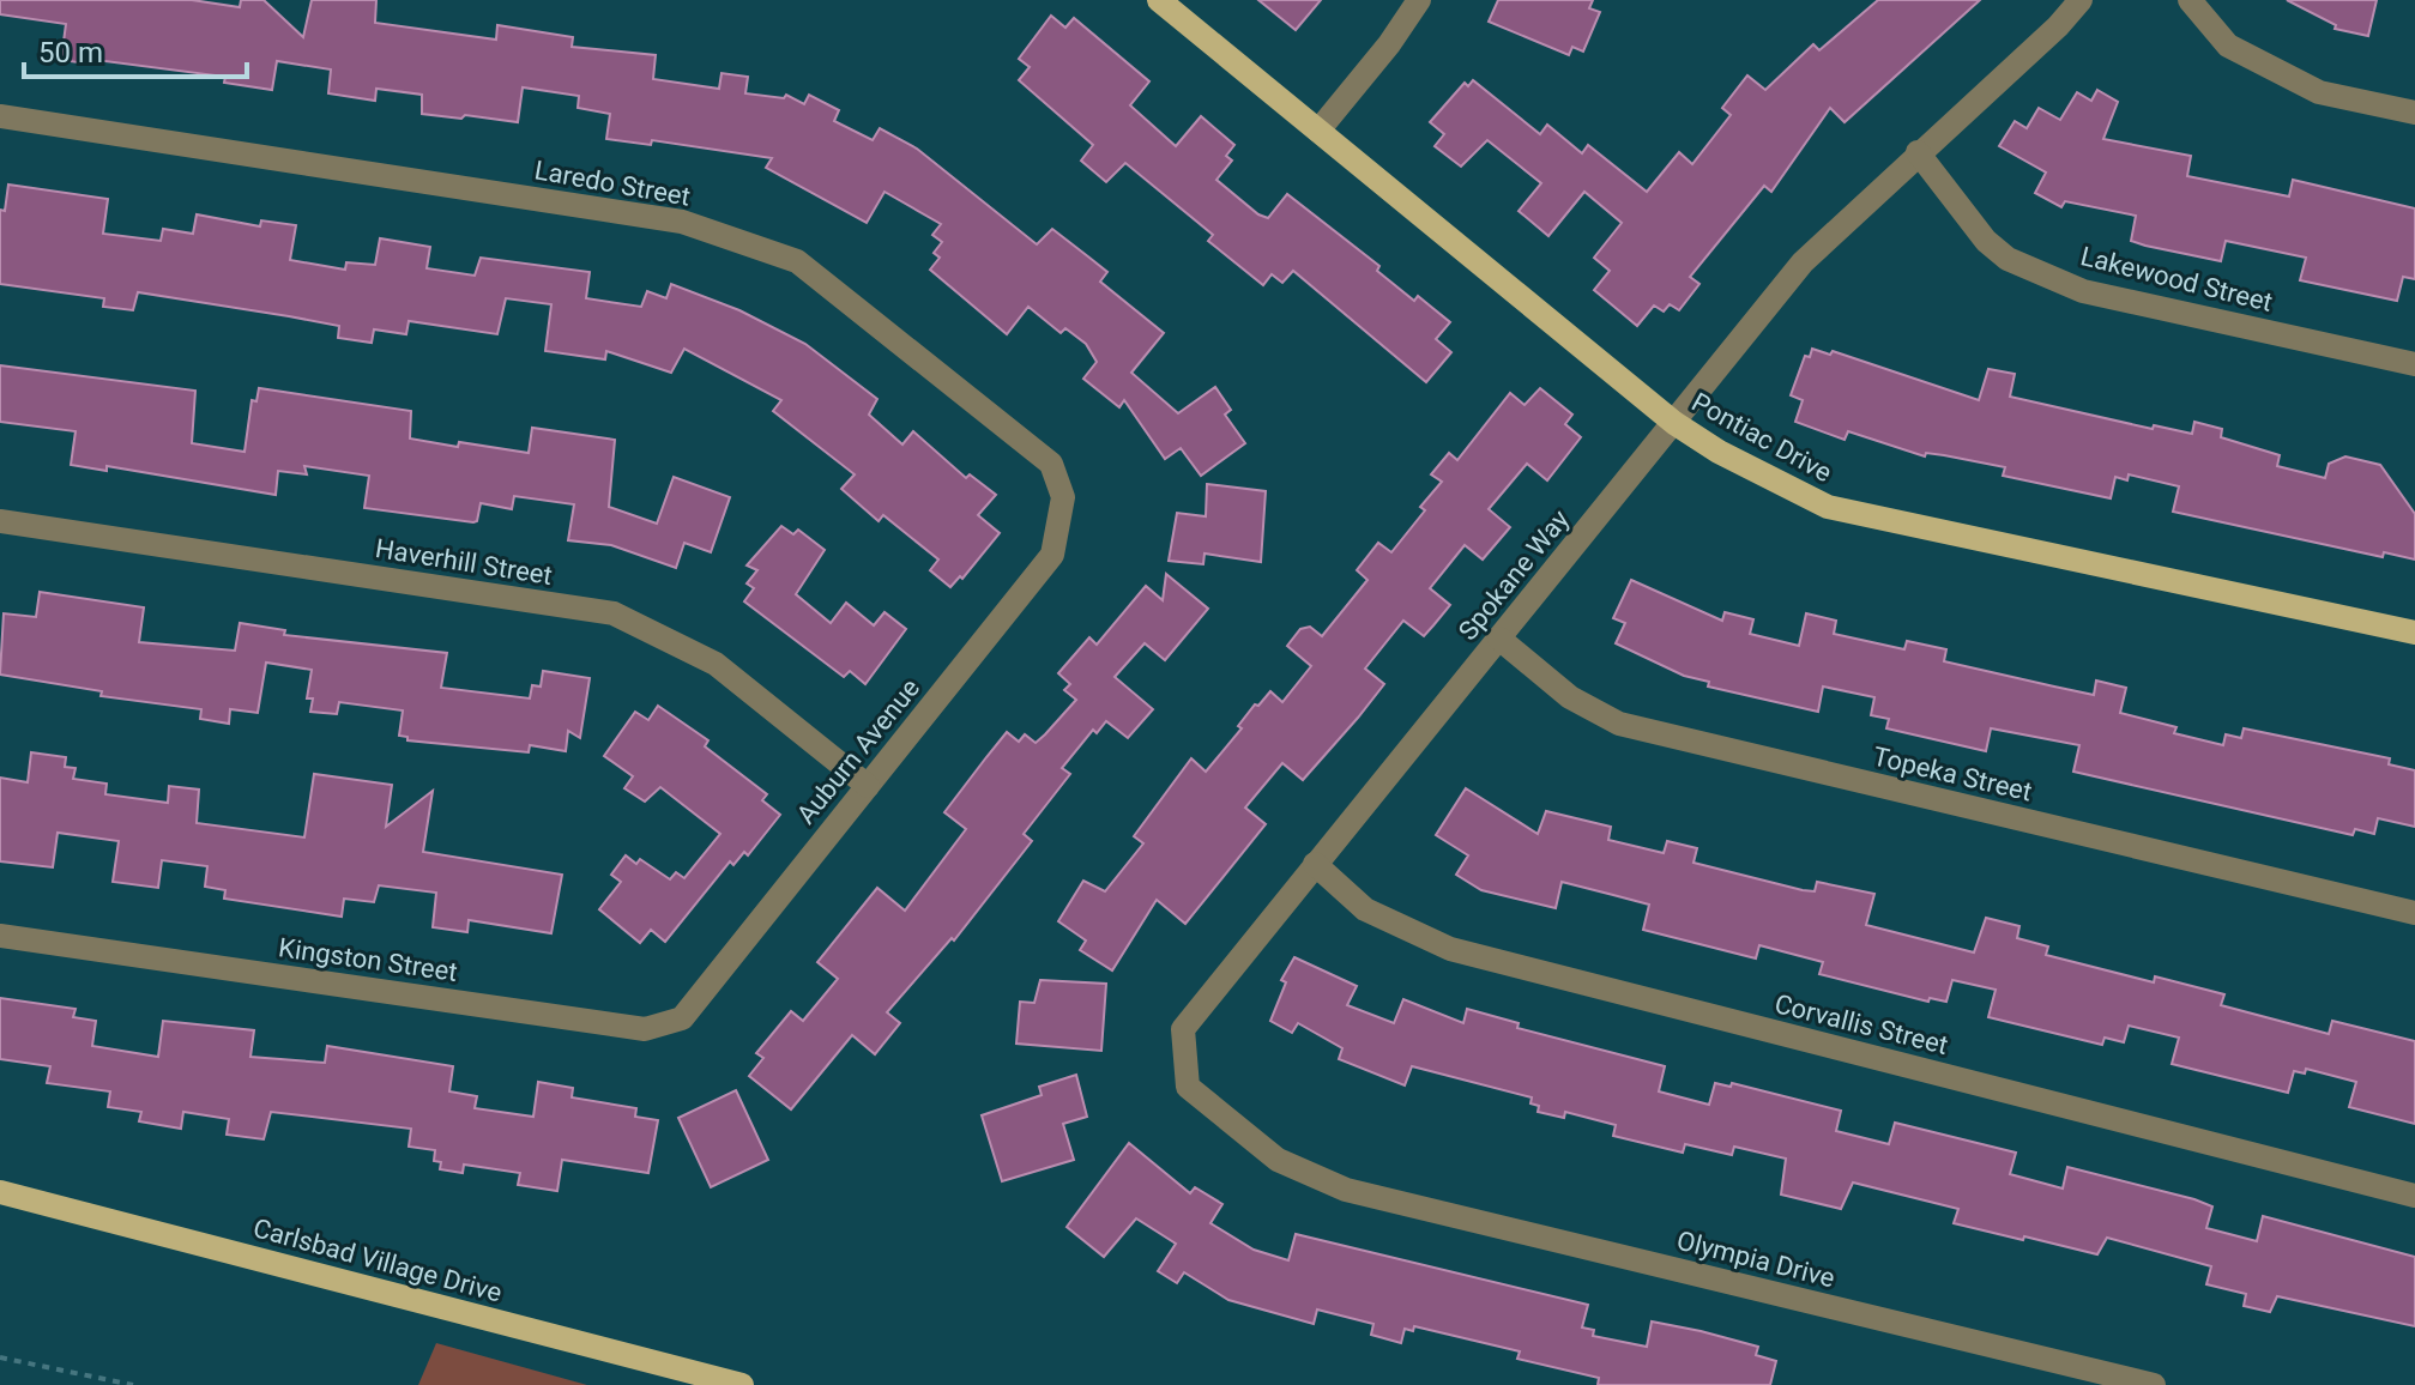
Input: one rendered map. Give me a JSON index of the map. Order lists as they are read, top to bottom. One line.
{"streets":{"main road":["Pontiac Drive","Carlsbad Village Drive"],"street":["Laredo Street","Lakewood Street","Haverhill Street","Spokane Way","Auburn Avenue","Topeka Street","Kingston Street","Corvallis Street","Olympia Drive"]},"crossings":[["Laredo Street","Auburn Avenue"],["Lakewood Street","Spokane Way"],["Pontiac Drive","Spokane Way"],["Haverhill Street","Auburn Avenue"],["Spokane Way","Topeka Street"],["Spokane Way","Corvallis Street"],["Spokane Way","Olympia Drive"],["Auburn Avenue","Kingston Street"]],"scale_bar":"50 m"}
